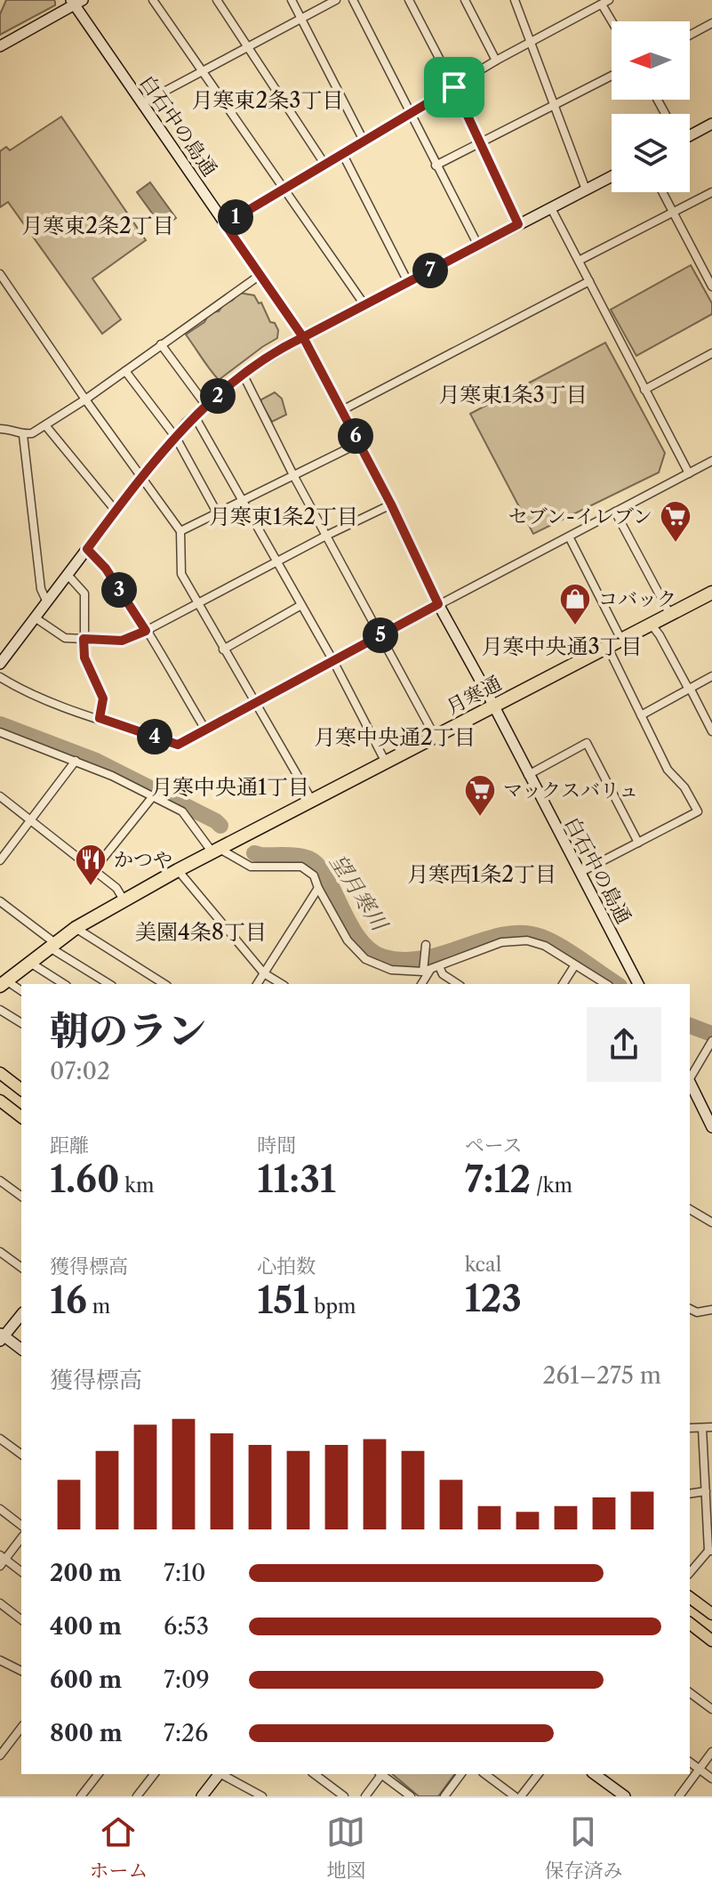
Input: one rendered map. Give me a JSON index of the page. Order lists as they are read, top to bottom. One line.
{"streets":{"highway":["月寒通"],"street":["白石中の島通"]},"crossings":[["白石中の島通","月寒通"]],"districts":["月寒東2条3丁目","月寒東2条2丁目","月寒東1条3丁目","月寒東1条2丁目","月寒中央通3丁目","月寒中央通2丁目","月寒中央通1丁目","月寒西1条2丁目","美園4条8丁目"],"water":["望月寒川"],"places":{"supermarket":["セブン-イレブン","マックスバリュ"],"shop":["コバック"],"restaurant":["かつや"]},"north":"left","page":{"pins":["1","7","2","6","3","5","4"],"heading":["朝のラン","07:02"],"stats":[["距離","1.60 km"],["時間","11:31"],["ペース","7:12 /km"],["獲得標高","16 m"],["心拍数","151 bpm"],["kcal","123"]],"chart":["獲得標高","261–275 m"],"list":[{"name":"200 m","note":"7:10"},{"name":"400 m","note":"6:53"},{"name":"600 m","note":"7:09"},{"name":"800 m","note":"7:26"}],"tabs":["ホーム","地図","保存済み"]}}
